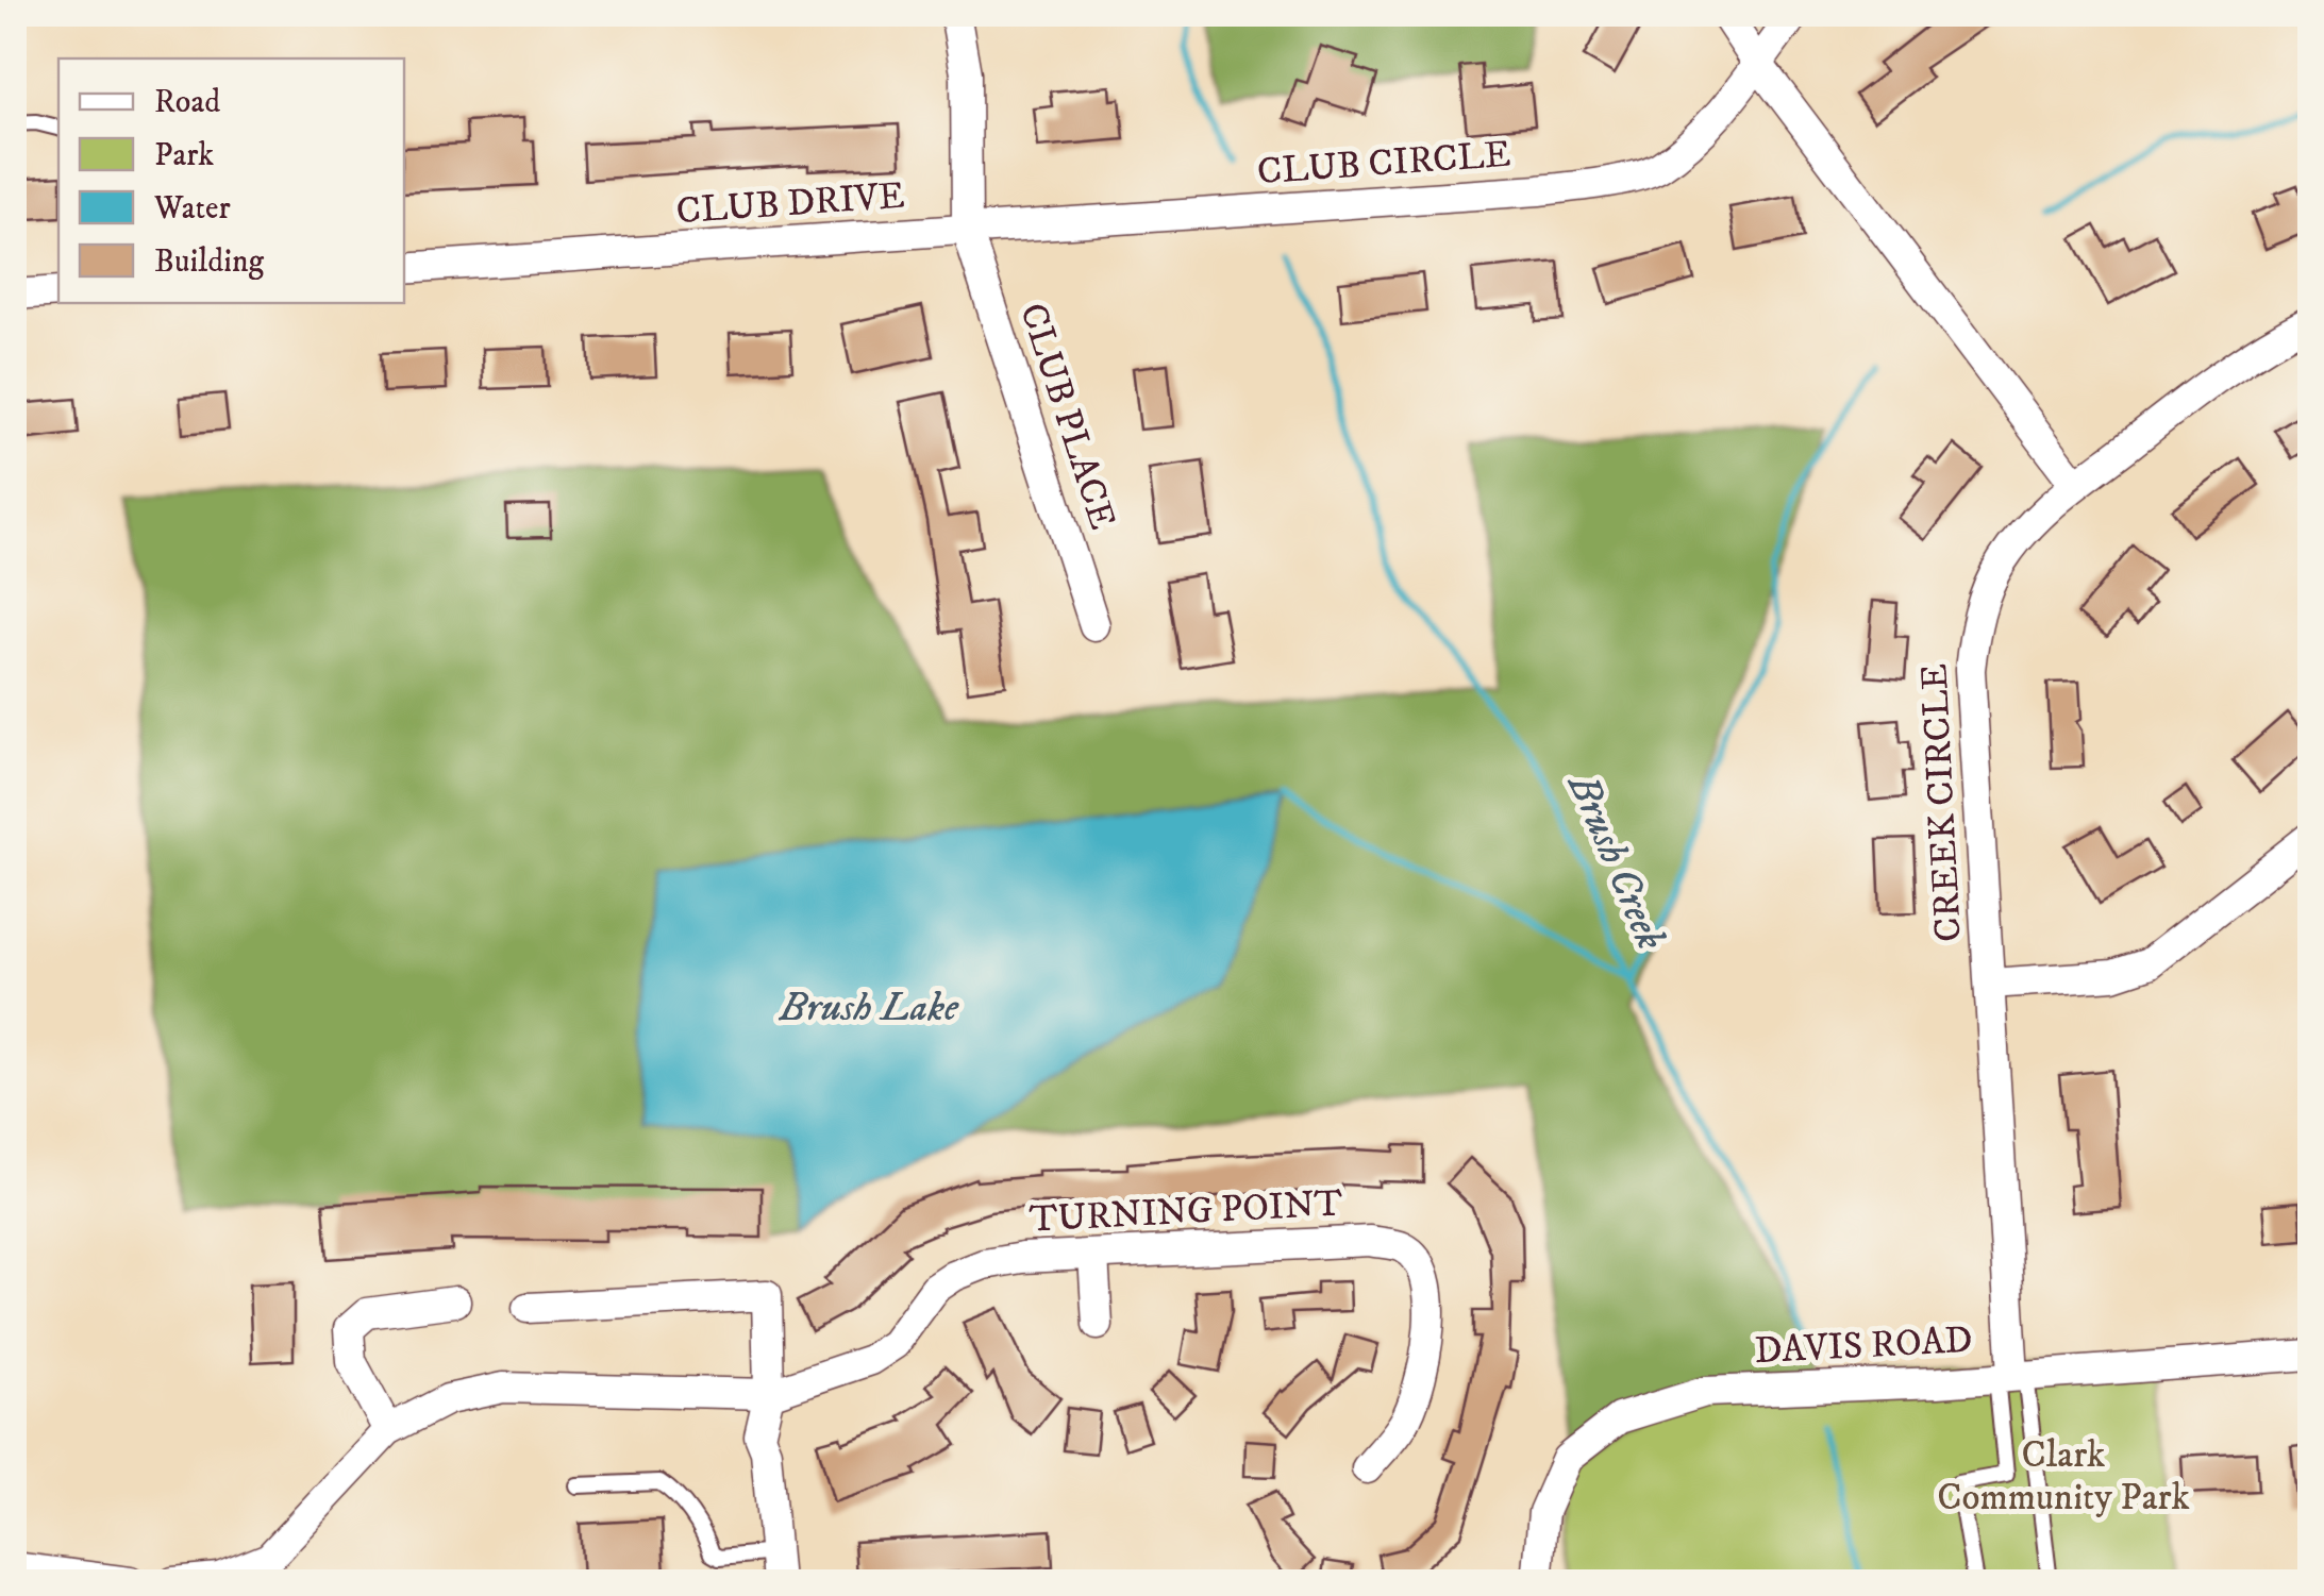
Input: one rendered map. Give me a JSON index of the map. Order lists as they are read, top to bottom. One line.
{"streets":{"street":["CLUB CIRCLE","CLUB DRIVE","CLUB PLACE","CREEK CIRCLE","TURNING POINT","DAVIS ROAD"]},"crossings":[["CLUB CIRCLE","CLUB DRIVE"],["CLUB CIRCLE","CLUB PLACE"],["CLUB DRIVE","CLUB PLACE"],["CREEK CIRCLE","DAVIS ROAD"]],"water":["Brush Creek","Brush Lake"],"parks":["Clark Community Park"],"legend":["Road","Park","Water","Building"]}
